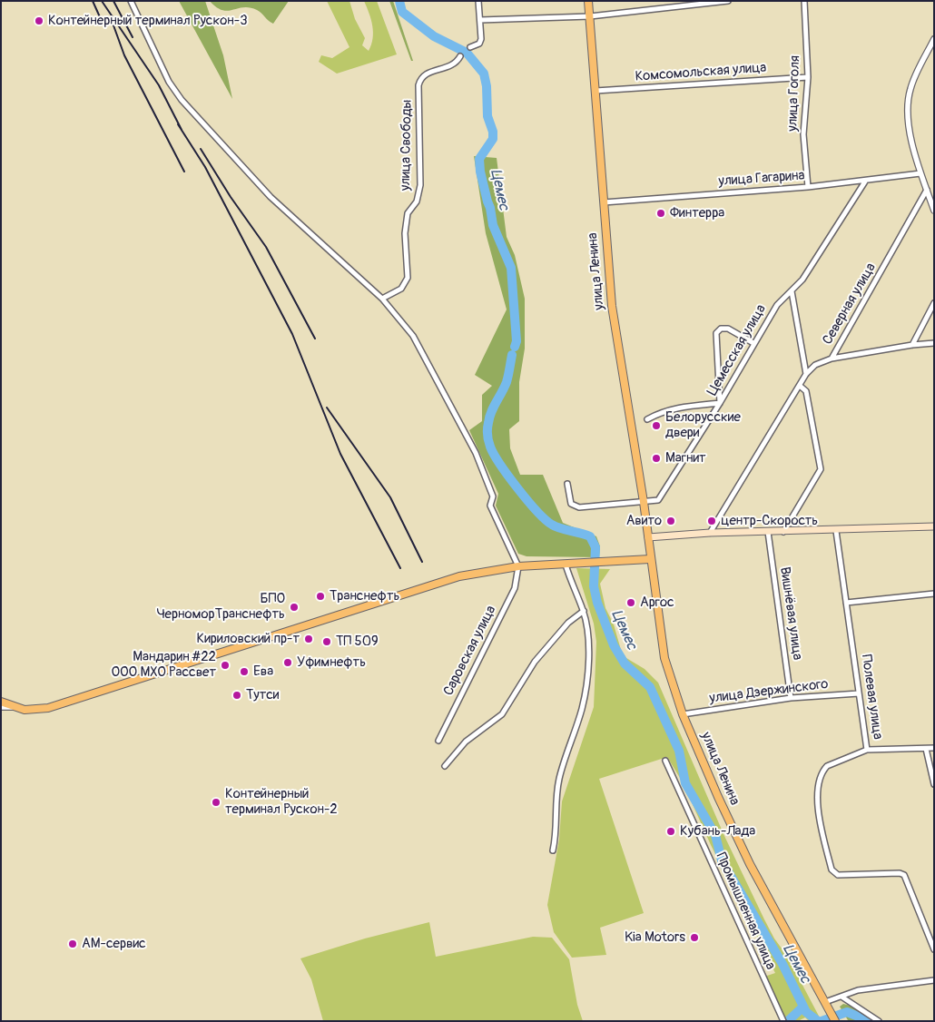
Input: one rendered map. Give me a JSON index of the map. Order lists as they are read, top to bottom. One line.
{"streets":{"main road":["улица Ленина"],"street":["Комсомольская улица","улица Гоголя","улица Свободы","улица Гагарина","Северная улица","Цемесская улица","Вишнёвая улица","Саровская улица","улица Дзержинского","Полевая улица","Промышленная улица"]},"crossings":[["Комсомольская улица","улица Гоголя"],["Комсомольская улица","улица Ленина"],["улица Гоголя","улица Гагарина"],["улица Гагарина","улица Ленина"],["улица Гагарина","Цемесская улица"],["улица Ленина","Цемесская улица"],["улица Ленина","улица Дзержинского"],["Вишнёвая улица","улица Дзержинского"],["улица Дзержинского","Полевая улица"]],"water":["Цемес"],"places":["Контейнерный терминал Рускон-3","Финтерра","Белорусские двери","Магнит","Авито","центр-Скорость","Транснефть","Аргос","БПО ЧерноморТранснефть","Кириловский пр-т","ТП 509","Уфимнефть","Мандарин #22 ООО МХО Рассвет","Ева","Тутси","Контейнерный терминал Рускон-2","Кубань-Лада","Kia Motors","АМ-сервис"]}
